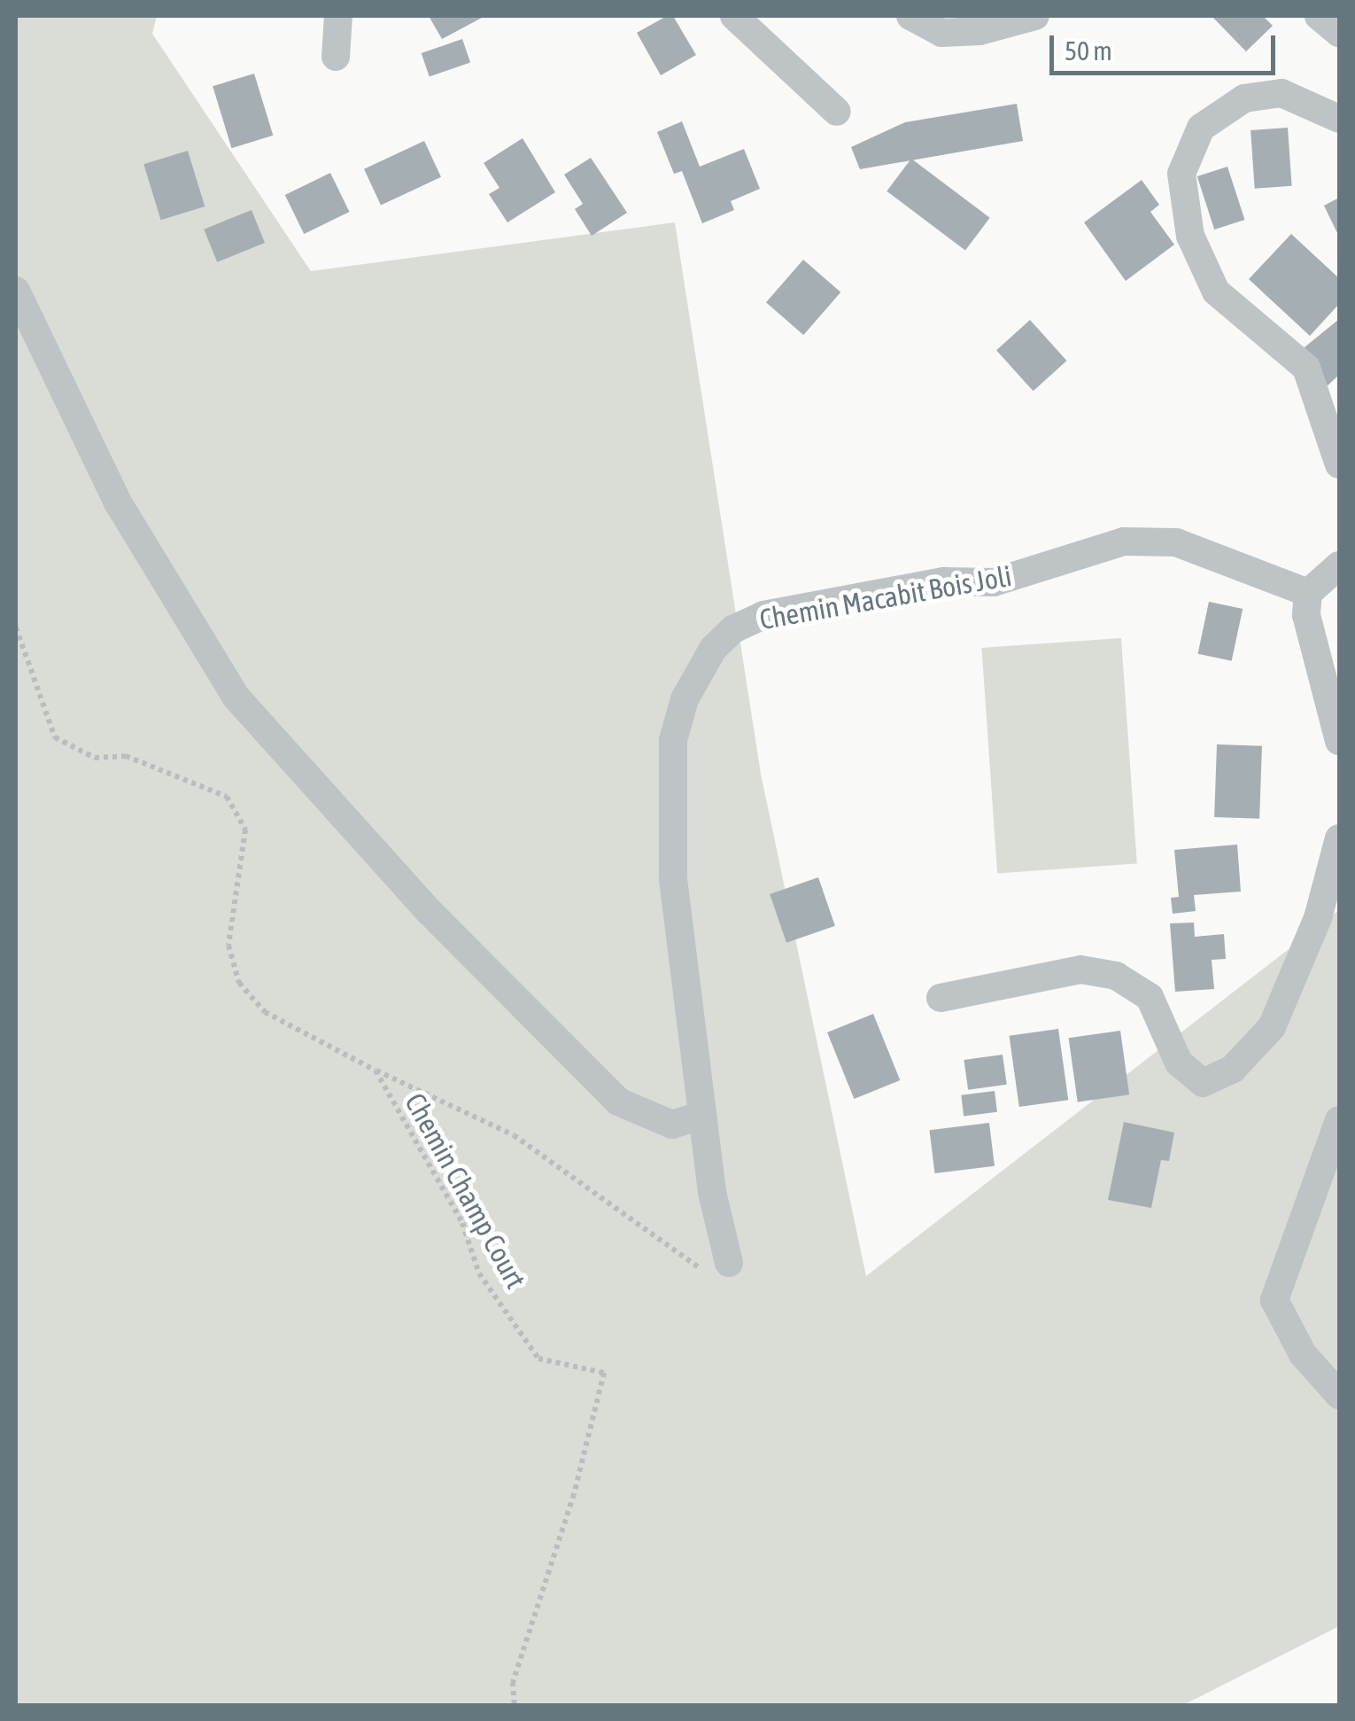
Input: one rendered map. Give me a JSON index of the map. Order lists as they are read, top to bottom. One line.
{"streets":{"street":["Chemin Macabit Bois Joli"],"path":["Chemin Champ Court"]},"scale_bar":"50 m"}
